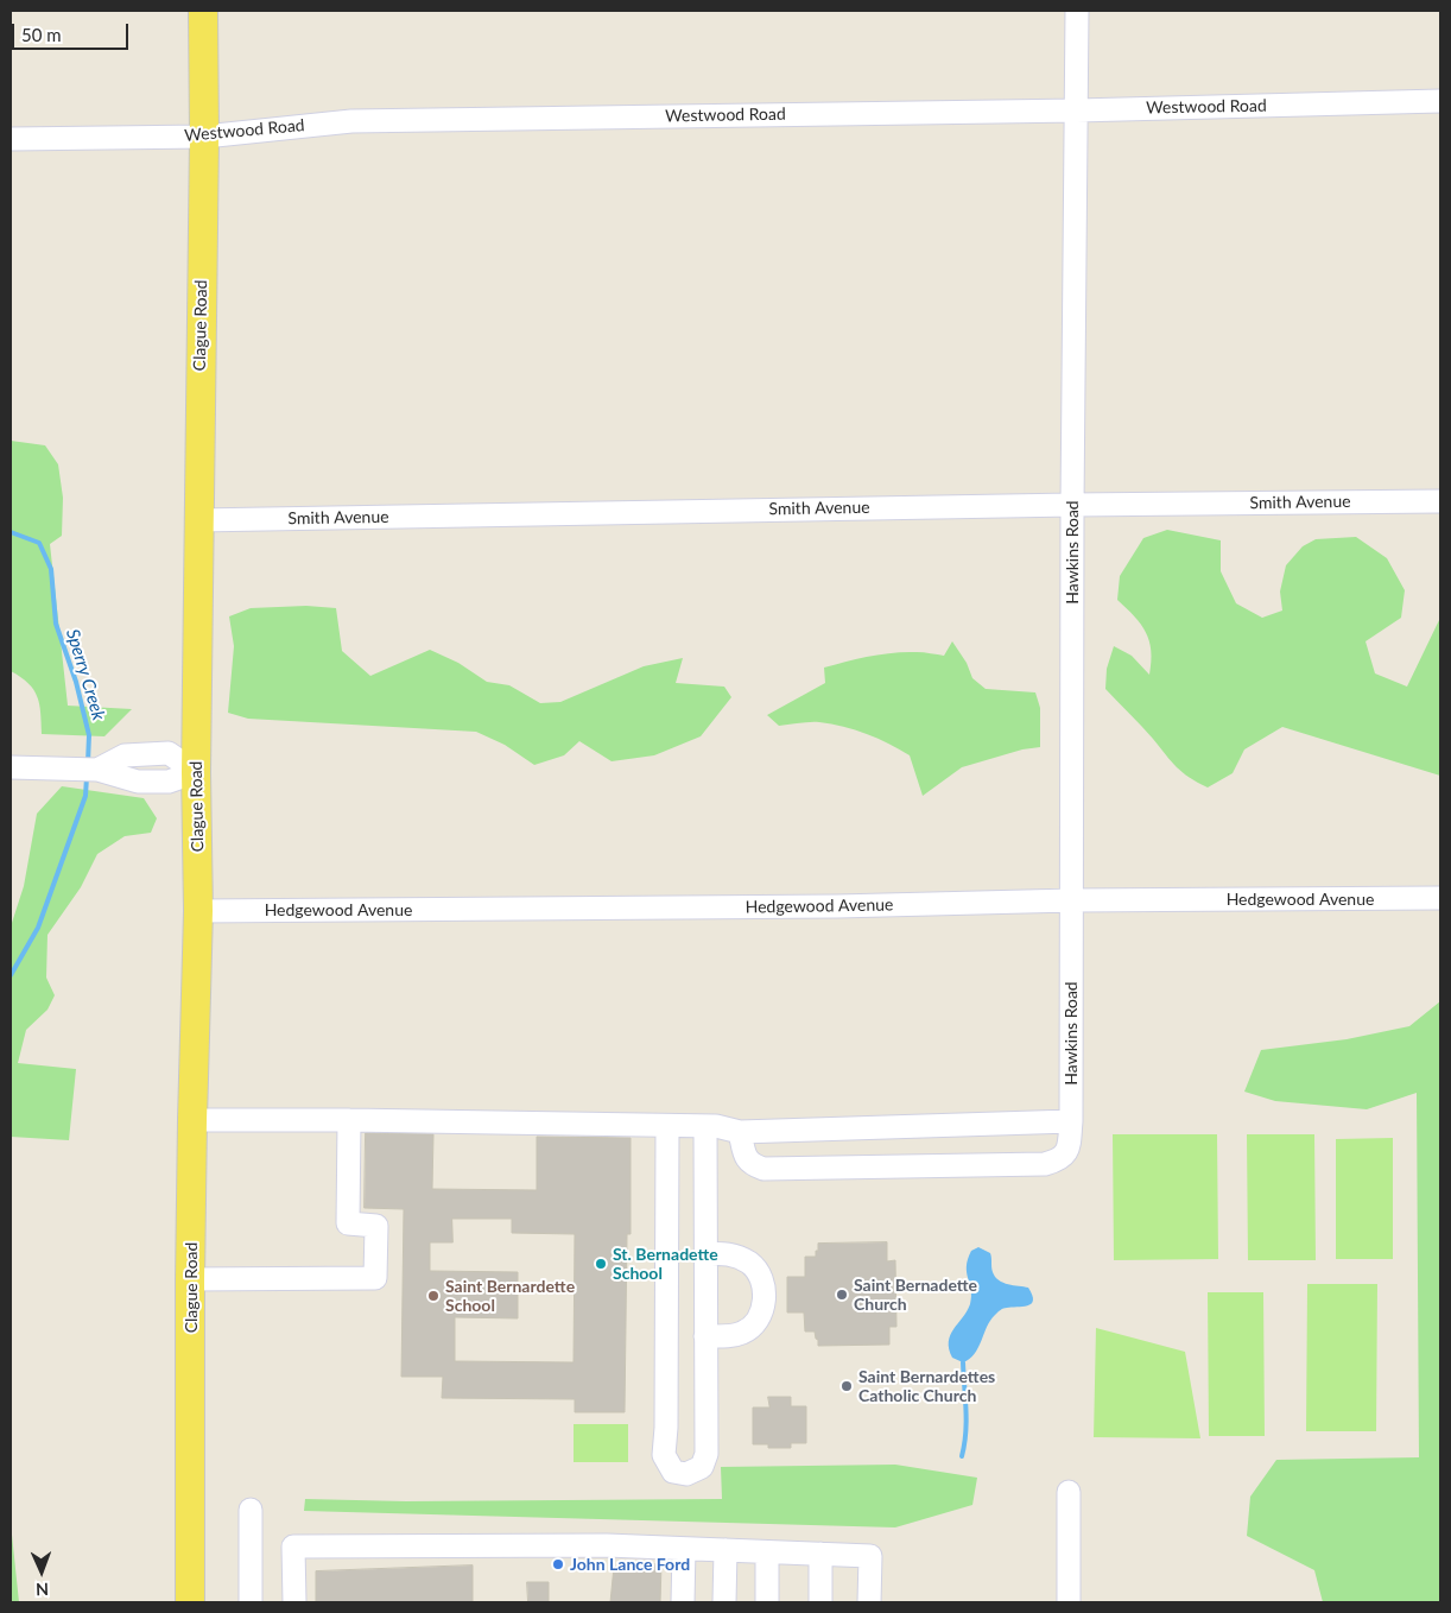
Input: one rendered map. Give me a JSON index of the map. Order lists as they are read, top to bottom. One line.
{"streets":{"main road":["Clague Road"],"street":["Westwood Road","Smith Avenue","Hawkins Road","Hedgewood Avenue"]},"crossings":[["Westwood Road","Clague Road"],["Westwood Road","Hawkins Road"],["Clague Road","Smith Avenue"],["Clague Road","Hedgewood Avenue"],["Smith Avenue","Hawkins Road"],["Hawkins Road","Hedgewood Avenue"]],"water":["Sperry Creek"],"places":["St. Bernadette School","Saint Bernadette Church","Saint Bernardette School","Saint Bernardettes Catholic Church","John Lance Ford"],"scale_bar":"50 m","north":"bottom"}
